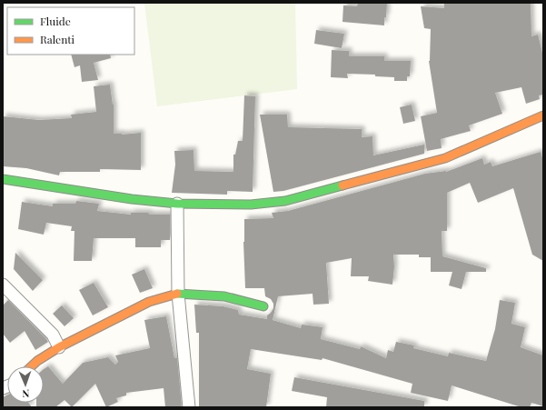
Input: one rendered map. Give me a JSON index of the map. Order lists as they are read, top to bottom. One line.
{"legend":["Fluide","Ralenti"],"north":"bottom"}
